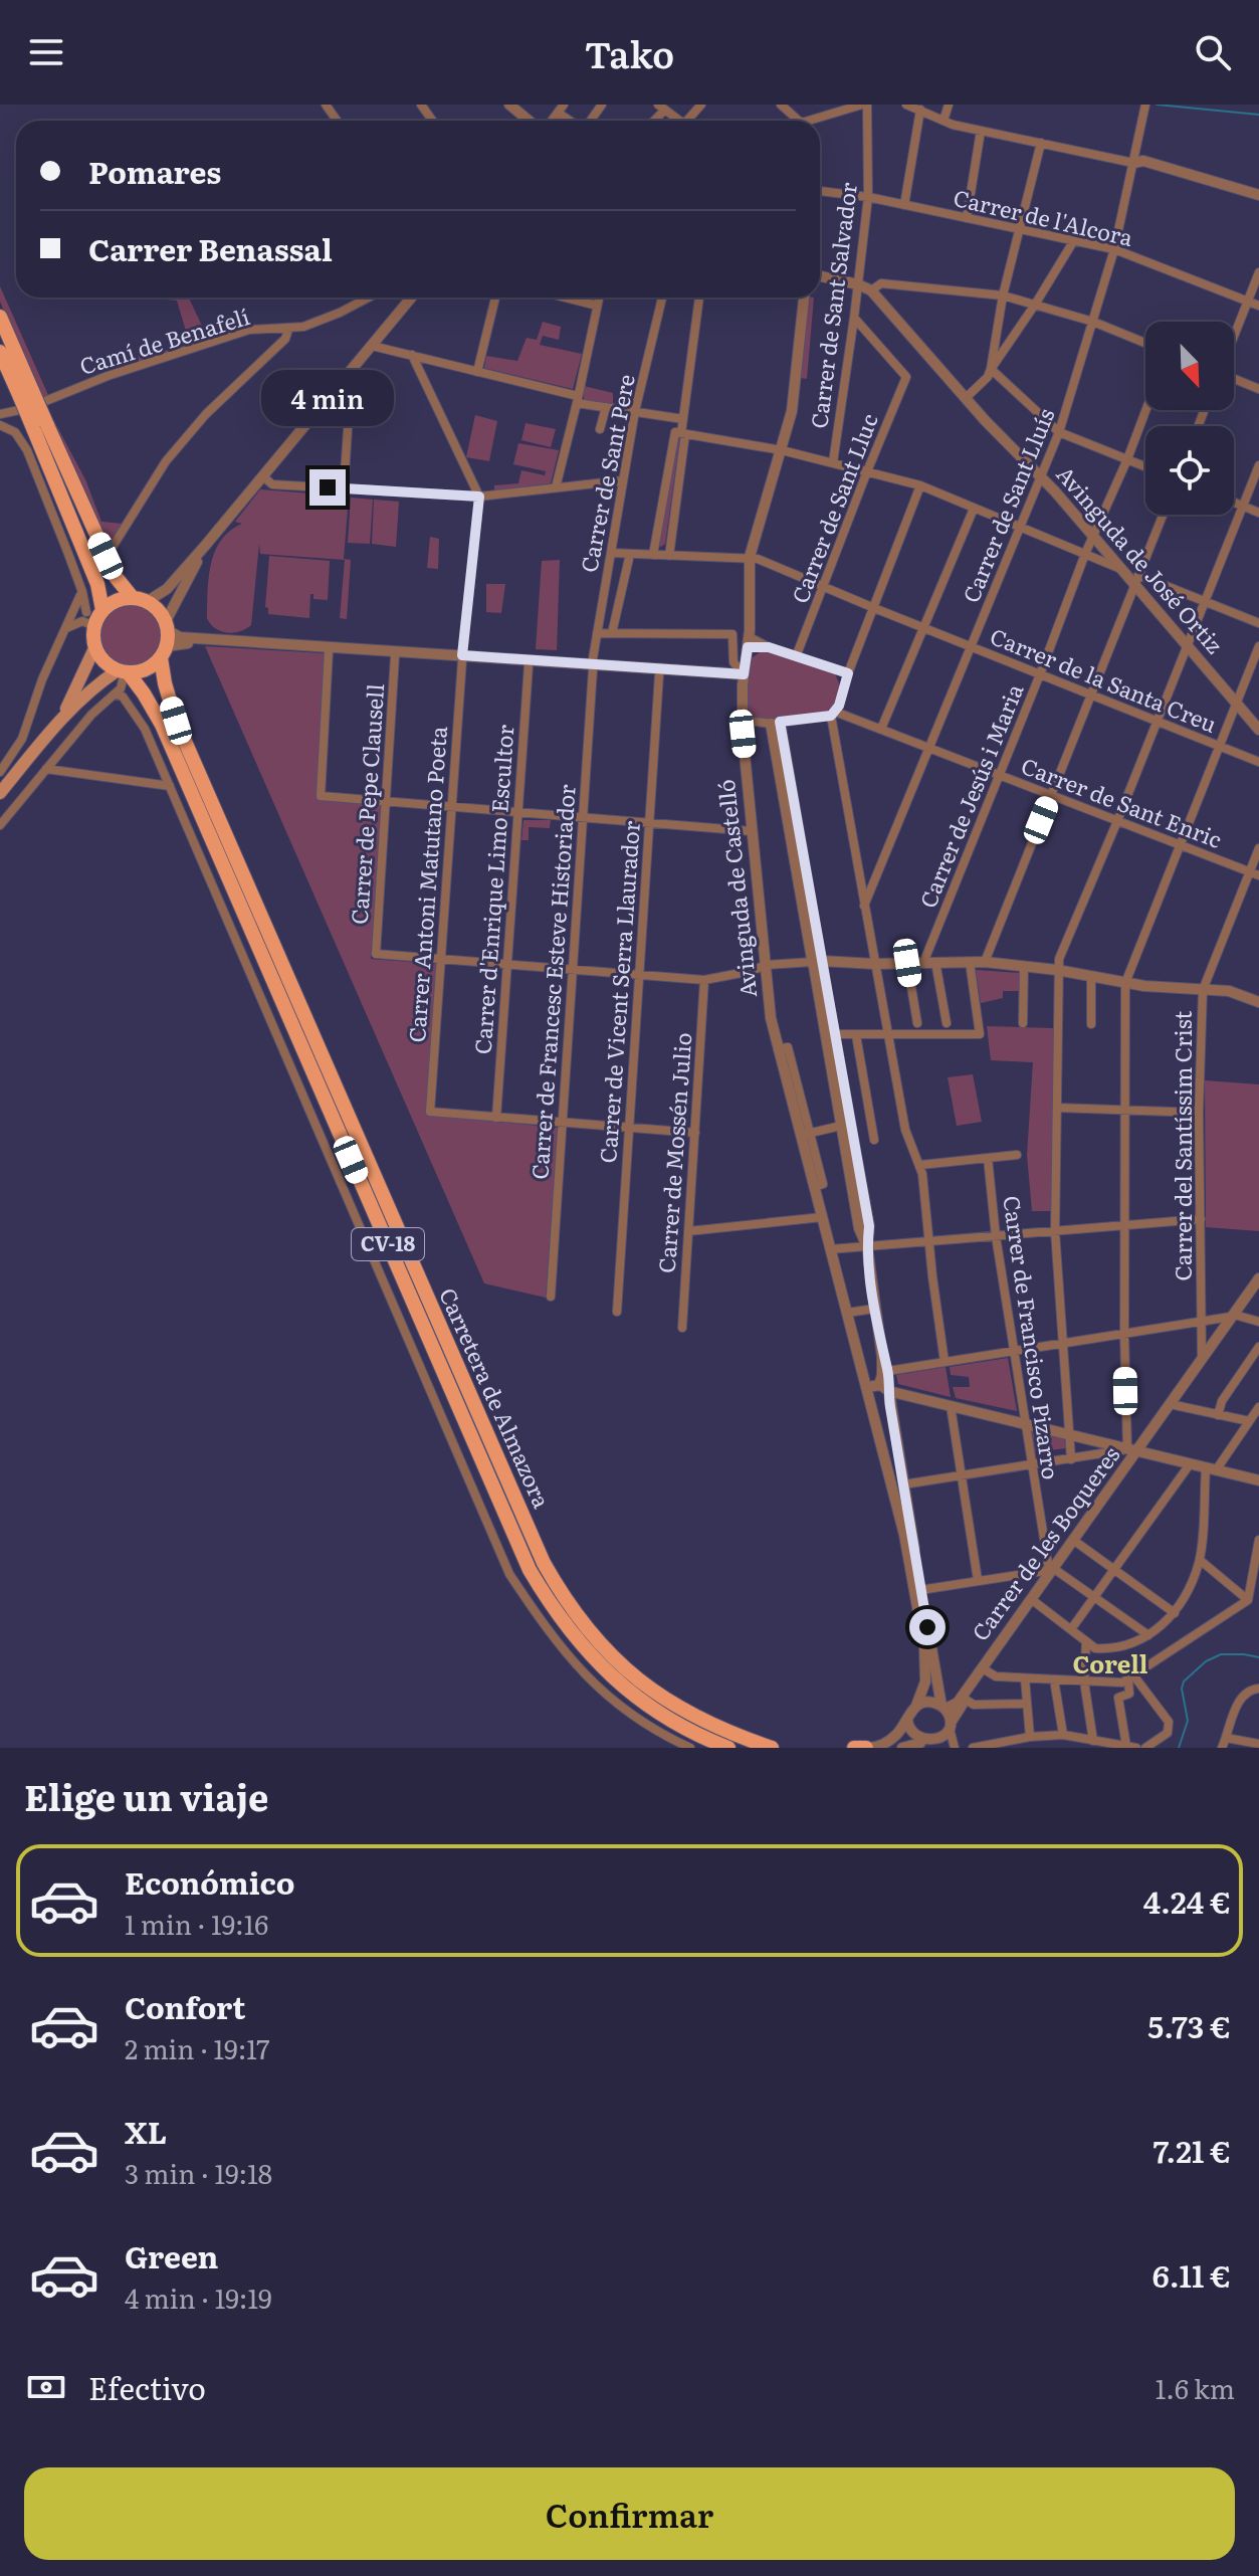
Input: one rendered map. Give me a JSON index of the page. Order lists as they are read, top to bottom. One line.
{"streets":{"main road":["CV-18","Carretera de Almazora"],"street":["Carrer de l'Alcora","Carrer de Sant Salvador","Camí de Benafelí","Carrer de Sant Pere","Carrer de Sant Lluís","Carrer de Sant Lluc","Avinguda de José Ortiz","Carrer de la Santa Creu","Carrer de Jesús i Maria","Carrer de Sant Enric","Carrer de Pepe Clausell","Carrer Antoni Matutano Poeta","Avinguda de Castelló","Carrer d'Enrique Limo Escultor","Carrer de Francesc Esteve Historiador","Carrer de Vicent Serra Llaurador","Carrer del Santíssim Crist","Carrer de Mossén Julio","Carrer de Francisco Pizarro","Carrer de les Boqueres"]},"crossings":[["Carrer de l'Alcora","Carrer de Sant Salvador"],["Carrer de l'Alcora","Carrer de Sant Lluís"],["Carrer de Sant Salvador","Carrer de Sant Lluc"],["Carrer de Sant Pere","Carrer de la Santa Creu"],["Carrer de Sant Pere","Avinguda de Castelló"],["Carrer de Sant Pere","Carrer de Francesc Esteve Historiador"],["Carrer de Sant Lluís","Avinguda de José Ortiz"],["Carrer de Sant Lluís","Carrer de la Santa Creu"],["Carrer de Sant Lluís","Carrer de Sant Enric"],["Carrer de Sant Lluc","Carrer de la Santa Creu"],["Avinguda de José Ortiz","Carrer de Jesús i Maria"],["Carrer de la Santa Creu","Carrer de Jesús i Maria"],["Carrer de la Santa Creu","Avinguda de Castelló"],["Carrer de Jesús i Maria","Carrer de Sant Enric"],["Carrer de Sant Enric","Carrer del Santíssim Crist"],["Carrer de Pepe Clausell","Carrer Antoni Matutano Poeta"],["Carrer Antoni Matutano Poeta","Carrer d'Enrique Limo Escultor"],["Carrer del Santíssim Crist","Carrer de les Boqueres"],["CV-18","Carretera de Almazora"],["Carrer de Francisco Pizarro","Carrer de les Boqueres"]],"districts":["Corell"],"north":"bottom right","page":{"header":"Tako","banner":["Pomares","Carrer Benassal"],"bubble":"4 min","heading":"Elige un viaje","list":[{"name":"Económico","note":"1 min · 19:16","value":"4.24 €"},{"name":"Confort","note":"2 min · 19:17","value":"5.73 €"},{"name":"XL","note":"3 min · 19:18","value":"7.21 €"},{"name":"Green","note":"4 min · 19:19","value":"6.11 €"}],"pay":["Efectivo","1.6 km"],"buttons":"Confirmar"}}
